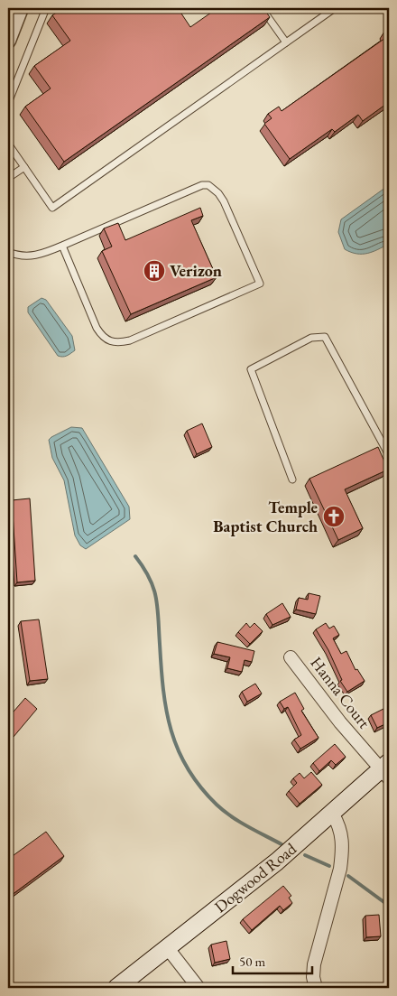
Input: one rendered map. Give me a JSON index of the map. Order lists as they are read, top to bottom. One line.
{"streets":{"main road":["Dogwood Road"],"street":["Hanna Court"]},"crossings":[["Hanna Court","Dogwood Road"]],"places":{"building":["Verizon"],"church":["Temple Baptist Church"]},"scale_bar":"50 m"}
